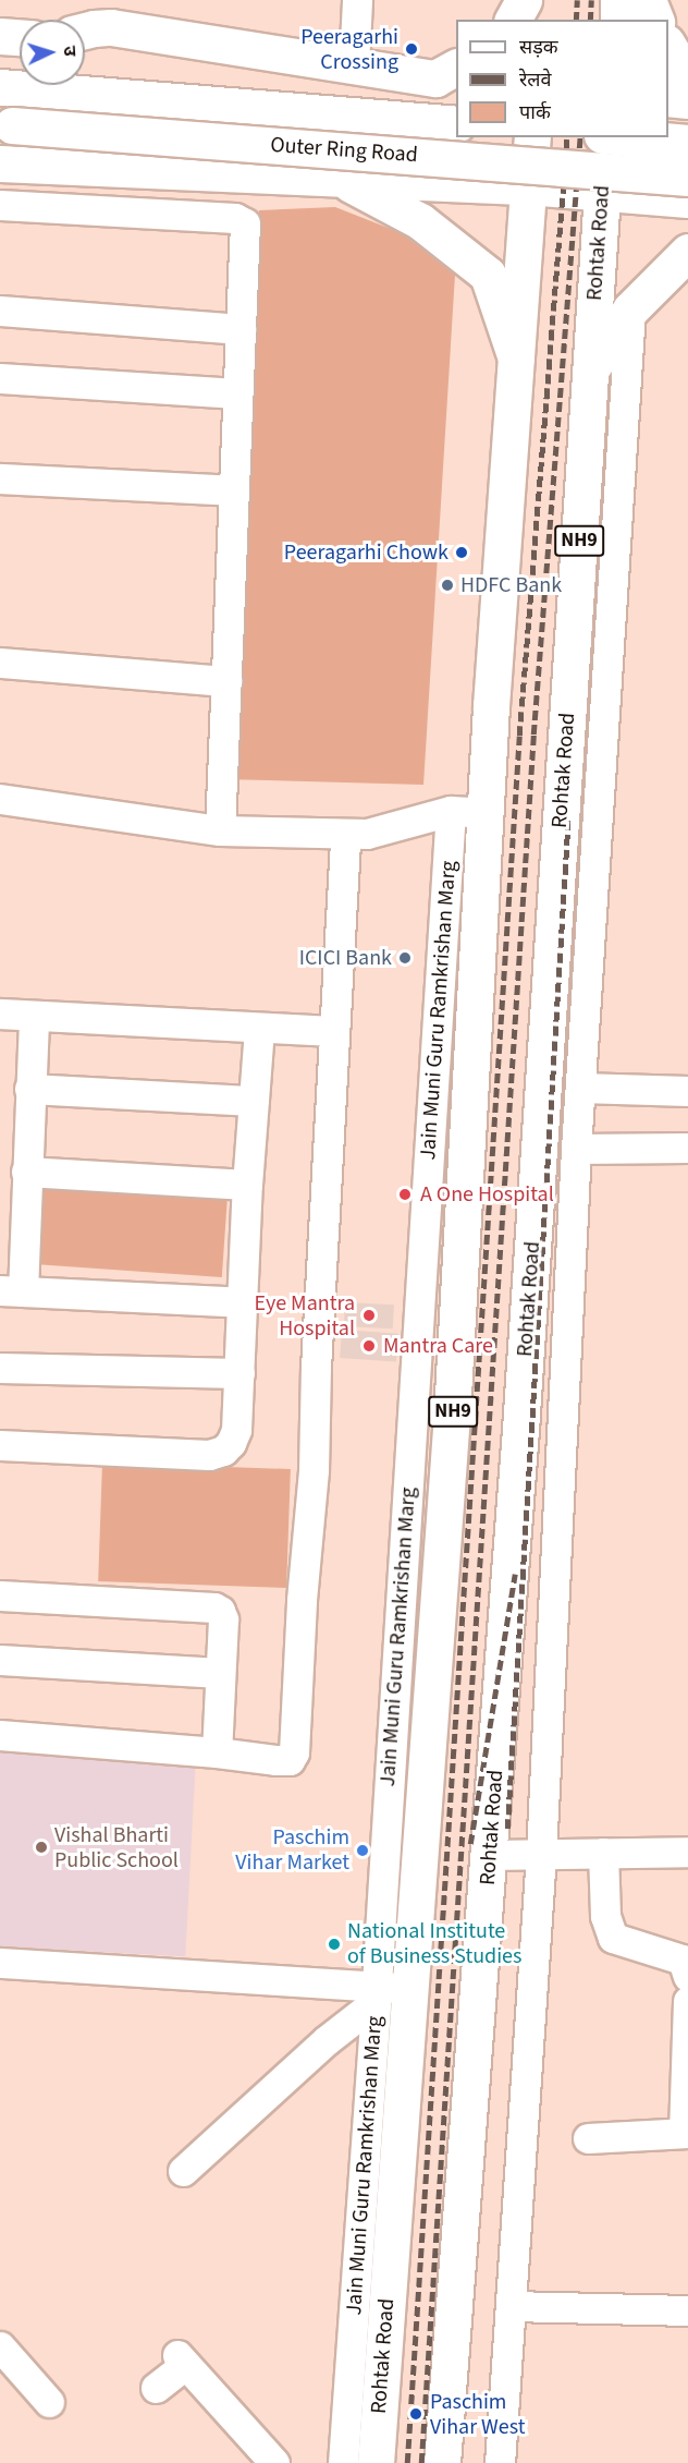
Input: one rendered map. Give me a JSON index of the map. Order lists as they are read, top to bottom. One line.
{"streets":{"main road":["Outer Ring Road","Rohtak Road","NH9"],"street":["Jain Muni Guru Ramkrishan Marg"]},"crossings":[["Rohtak Road","Jain Muni Guru Ramkrishan Marg"]],"places":["Peeragarhi Crossing","Peeragarhi Chowk","HDFC Bank","ICICI Bank","A One Hospital","Eye Mantra Hospital","Mantra Care","Vishal Bharti Public School","Paschim Vihar Market","National Institute of Business Studies","Paschim Vihar West"],"legend":["सड़क","रेलवे","पार्क"],"north":"right"}
